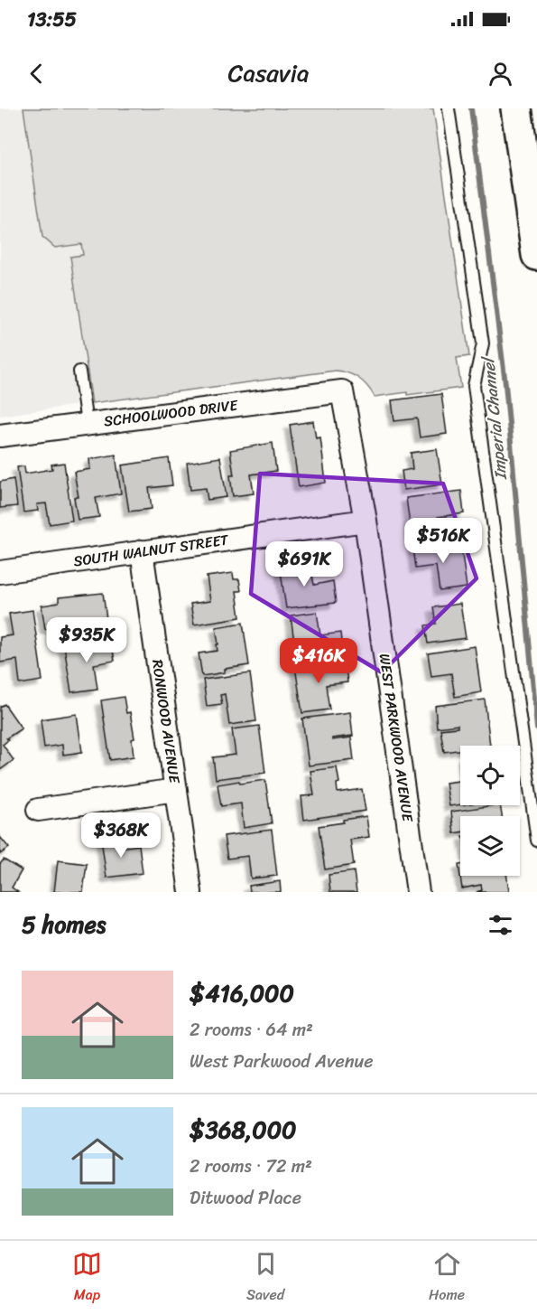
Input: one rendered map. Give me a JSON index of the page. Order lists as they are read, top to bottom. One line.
{"streets":{"street":["SCHOOLWOOD DRIVE","SOUTH WALNUT STREET","RONWOOD AVENUE","WEST PARKWOOD AVENUE"]},"crossings":[["SCHOOLWOOD DRIVE","WEST PARKWOOD AVENUE"],["SOUTH WALNUT STREET","RONWOOD AVENUE"],["SOUTH WALNUT STREET","WEST PARKWOOD AVENUE"]],"water":["Imperial Channel"],"page":{"status":"13:55","header":"Casavia","price":["$516K","$691K","$935K","$416K","$368K"],"heading":"5 homes","list":[{"name":"$416,000","note":"2 rooms · 64 m² · West Parkwood Avenue"},{"name":"$368,000","note":"2 rooms · 72 m² · Ditwood Place"}],"tabs":["Map","Saved","Home"]}}
